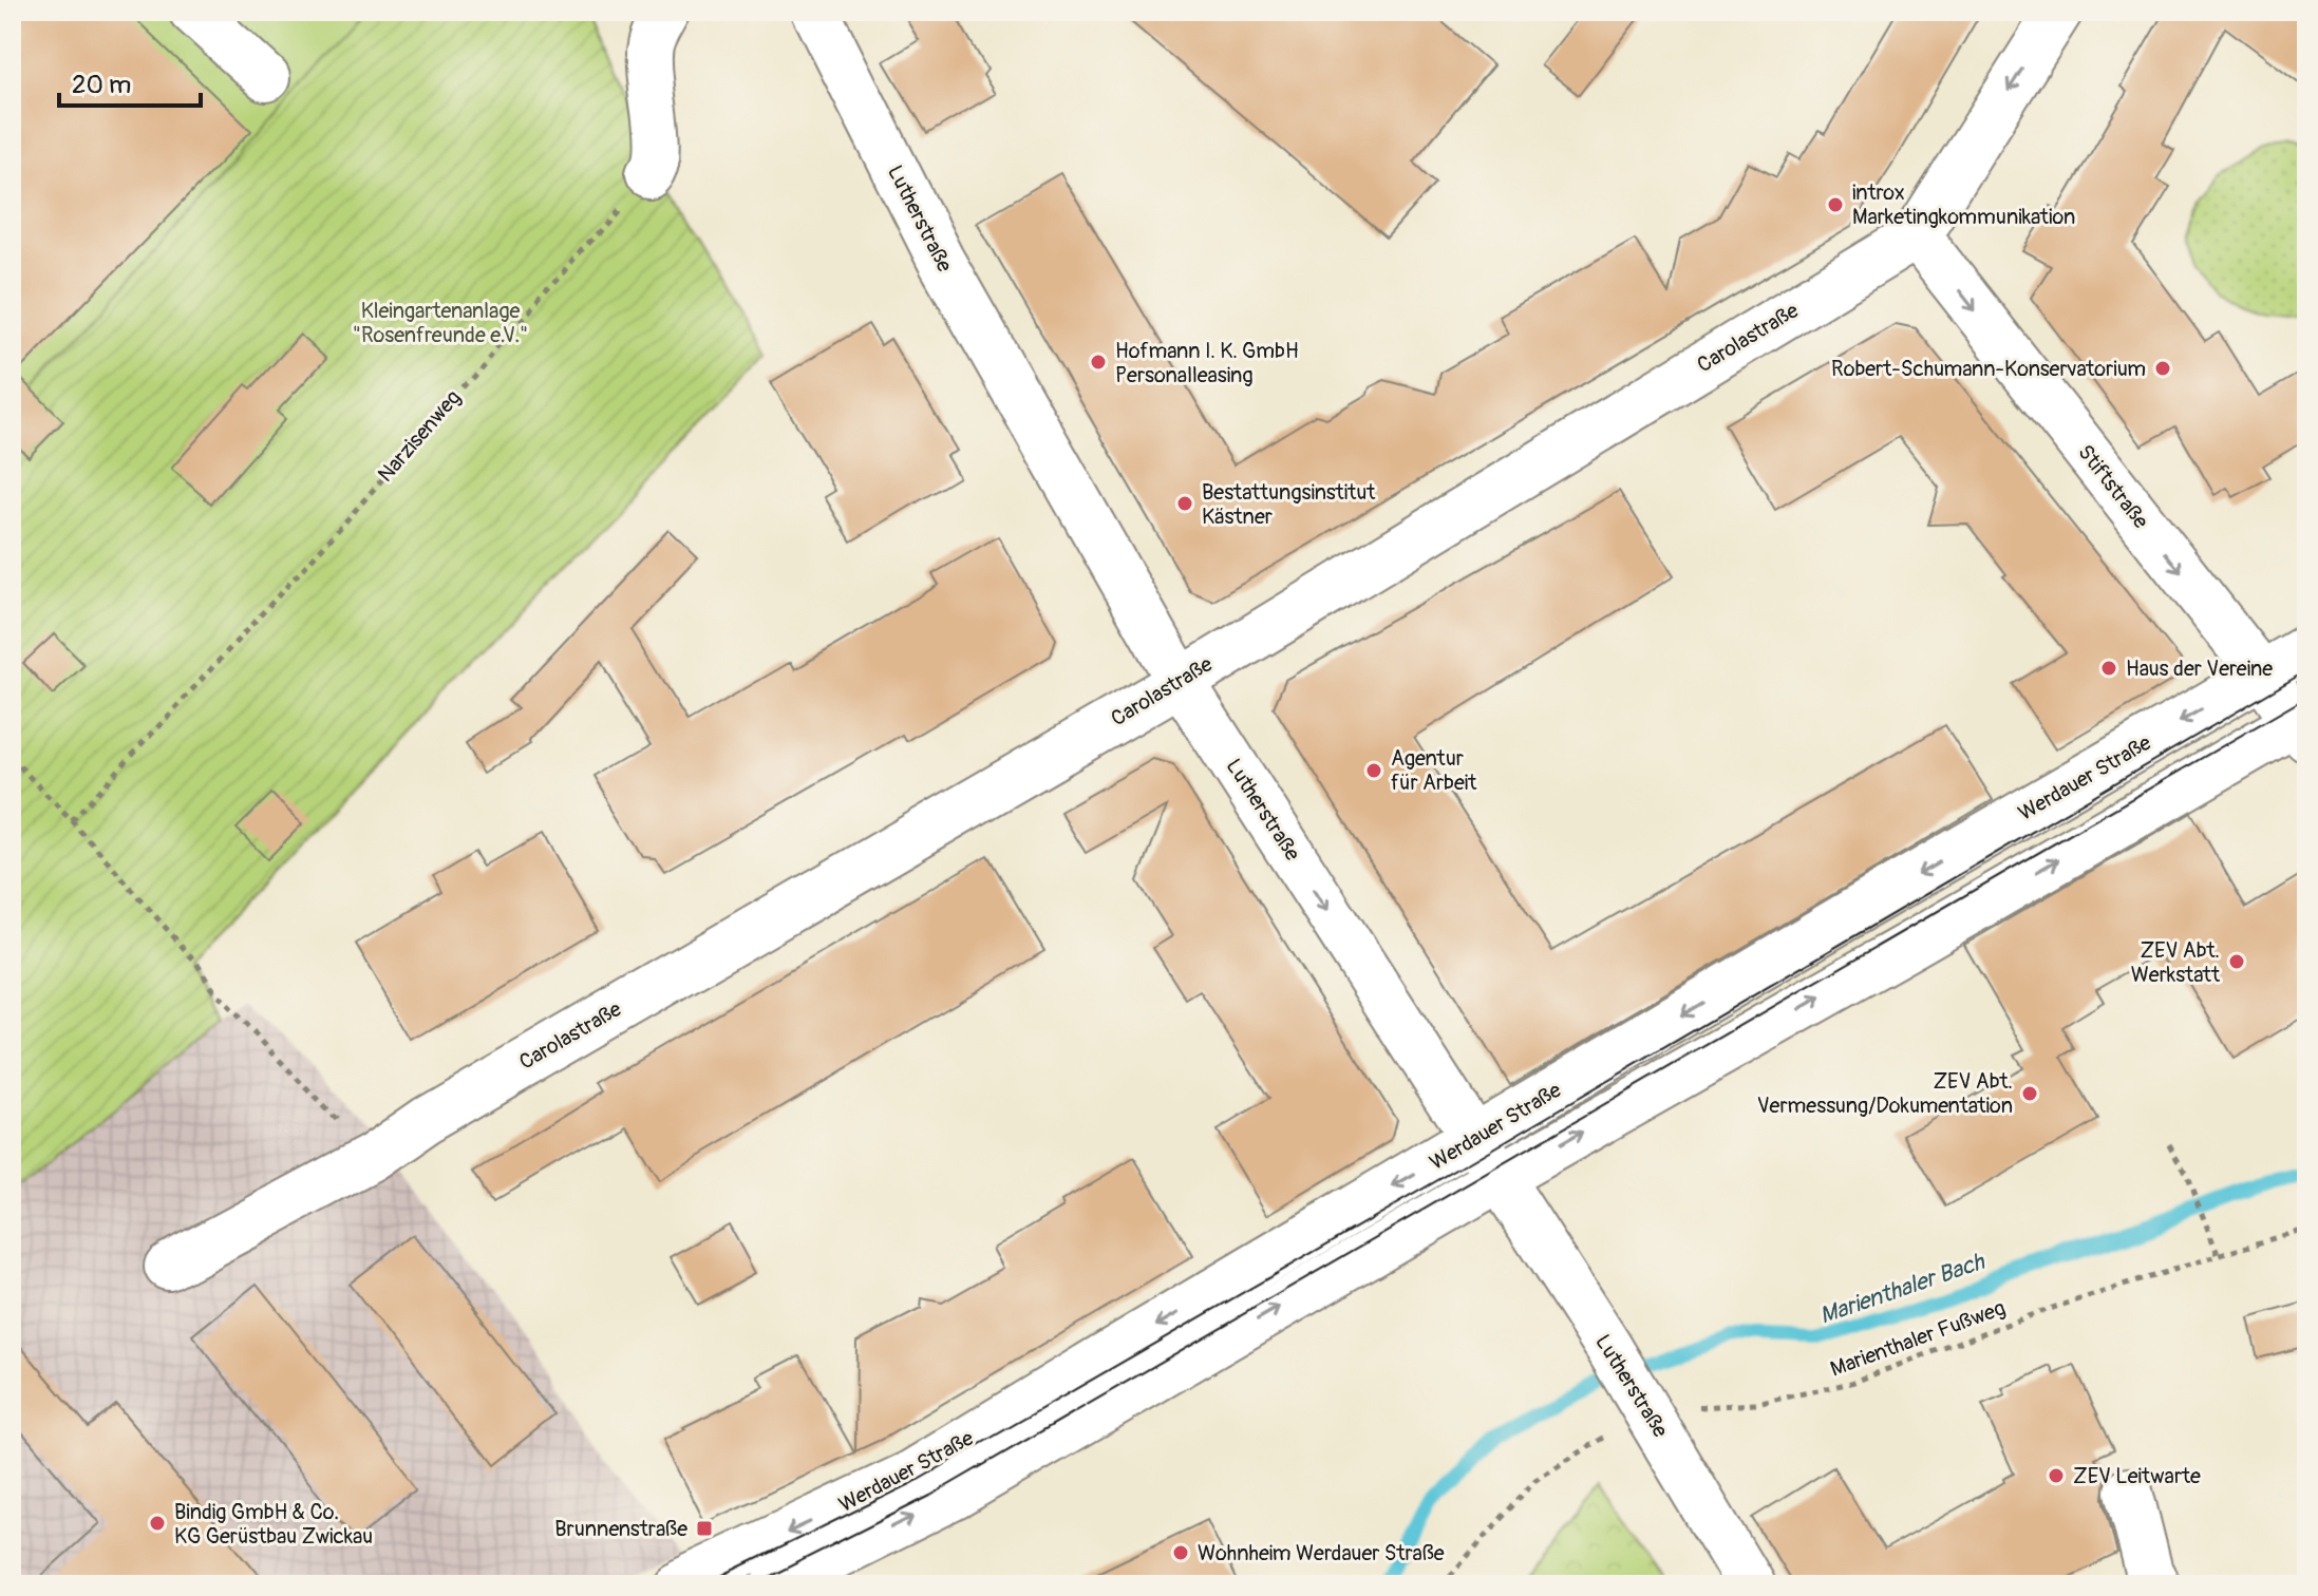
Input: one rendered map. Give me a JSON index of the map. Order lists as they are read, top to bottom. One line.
{"streets":{"street":["Lutherstraße","Carolastraße","Stiftstraße","Werdauer Straße"],"path":["Narzisenweg","Marienthaler Fußweg"]},"crossings":[["Lutherstraße","Carolastraße"],["Lutherstraße","Werdauer Straße"],["Lutherstraße","Marienthaler Fußweg"],["Carolastraße","Stiftstraße"],["Stiftstraße","Werdauer Straße"]],"one_way":["Stiftstraße"],"water":["Marienthaler Bach"],"parks":["Kleingartenanlage \"Rosenfreunde e.V.\""],"places":{"other":["introx Marketingkommunikation","Hofmann I. K. GmbH Personalleasing","Robert-Schumann-Konservatorium","Bestattungsinstitut Kästner","Haus der Vereine","Agentur für Arbeit","ZEV Abt. Werkstatt","ZEV Abt. Vermessung/Dokumentation","ZEV Leitwarte","Bindig GmbH & Co. KG Gerüstbau Zwickau","Wohnheim Werdauer Straße"],"transit":["Brunnenstraße"]},"scale_bar":"20 m"}
